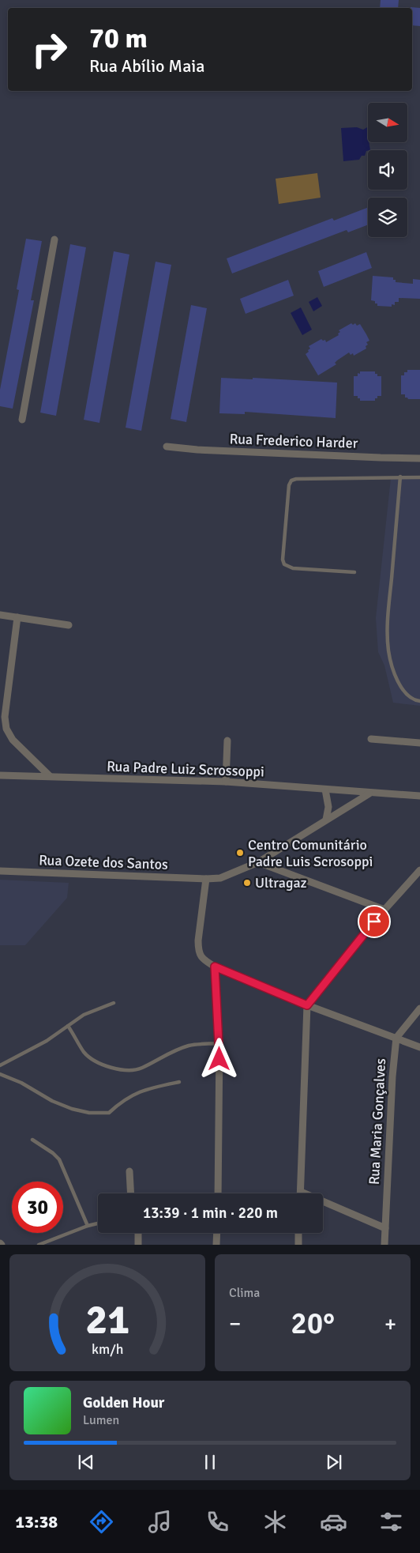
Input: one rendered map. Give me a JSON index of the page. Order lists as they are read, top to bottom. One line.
{"streets":{"street":["Rua Frederico Harder","Rua Padre Luiz Scrossoppi","Rua Ozete dos Santos","Rua Maria Gonçalves"]},"crossings":[["Rua Padre Luiz Scrossoppi","Rua Ozete dos Santos"]],"places":["Centro Comunitário Padre Luis Scrosoppi","Ultragaz"],"north":"right","page":{"turn":["70 m","Rua Abílio Maia"],"limit":"30","trip":"13:39 · 1 min · 220 m","tile":"Clima","heat":["−","20°","+"],"song":["Golden Hour","Lumen"],"tabs":"13:38","gauge":["21","km/h"]}}
